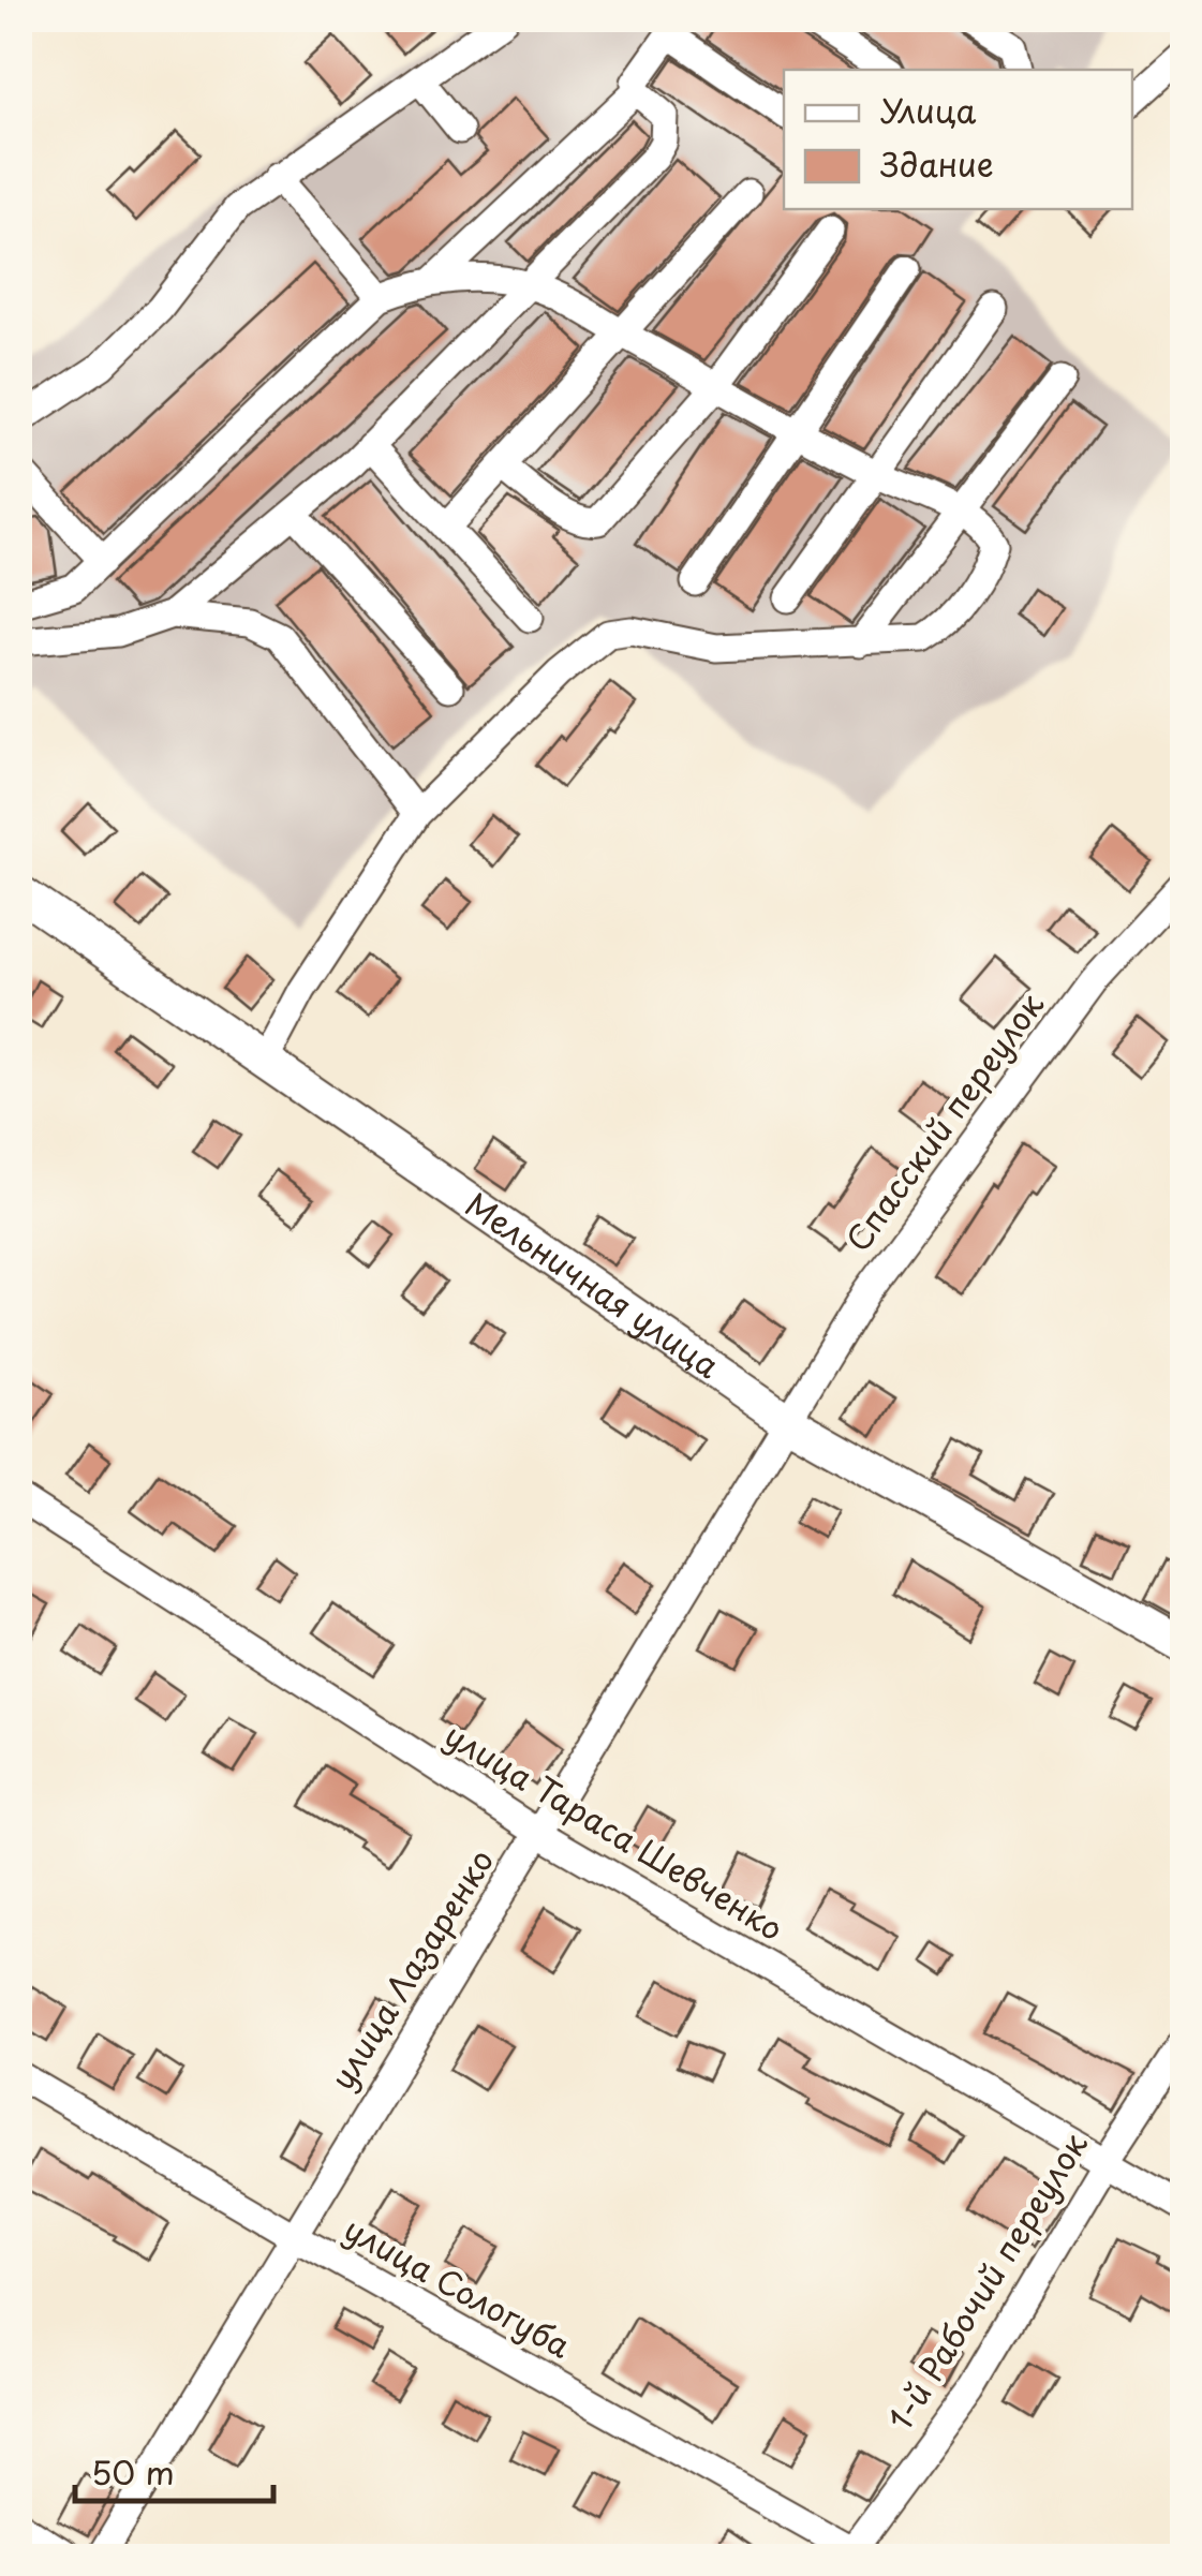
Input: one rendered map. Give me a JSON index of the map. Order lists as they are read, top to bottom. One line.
{"streets":{"main road":["Мельничная улица"],"street":["Спасский переулок","улица Тараса Шевченко","улица Лазаренко","1-й Рабочий переулок","улица Сологуба"]},"crossings":[["Спасский переулок","Мельничная улица"],["Спасский переулок","улица Лазаренко"],["Мельничная улица","улица Лазаренко"],["улица Тараса Шевченко","улица Лазаренко"],["улица Тараса Шевченко","1-й Рабочий переулок"],["улица Лазаренко","улица Сологуба"],["1-й Рабочий переулок","улица Сологуба"]],"legend":["Улица","Здание"],"scale_bar":"50 m"}
